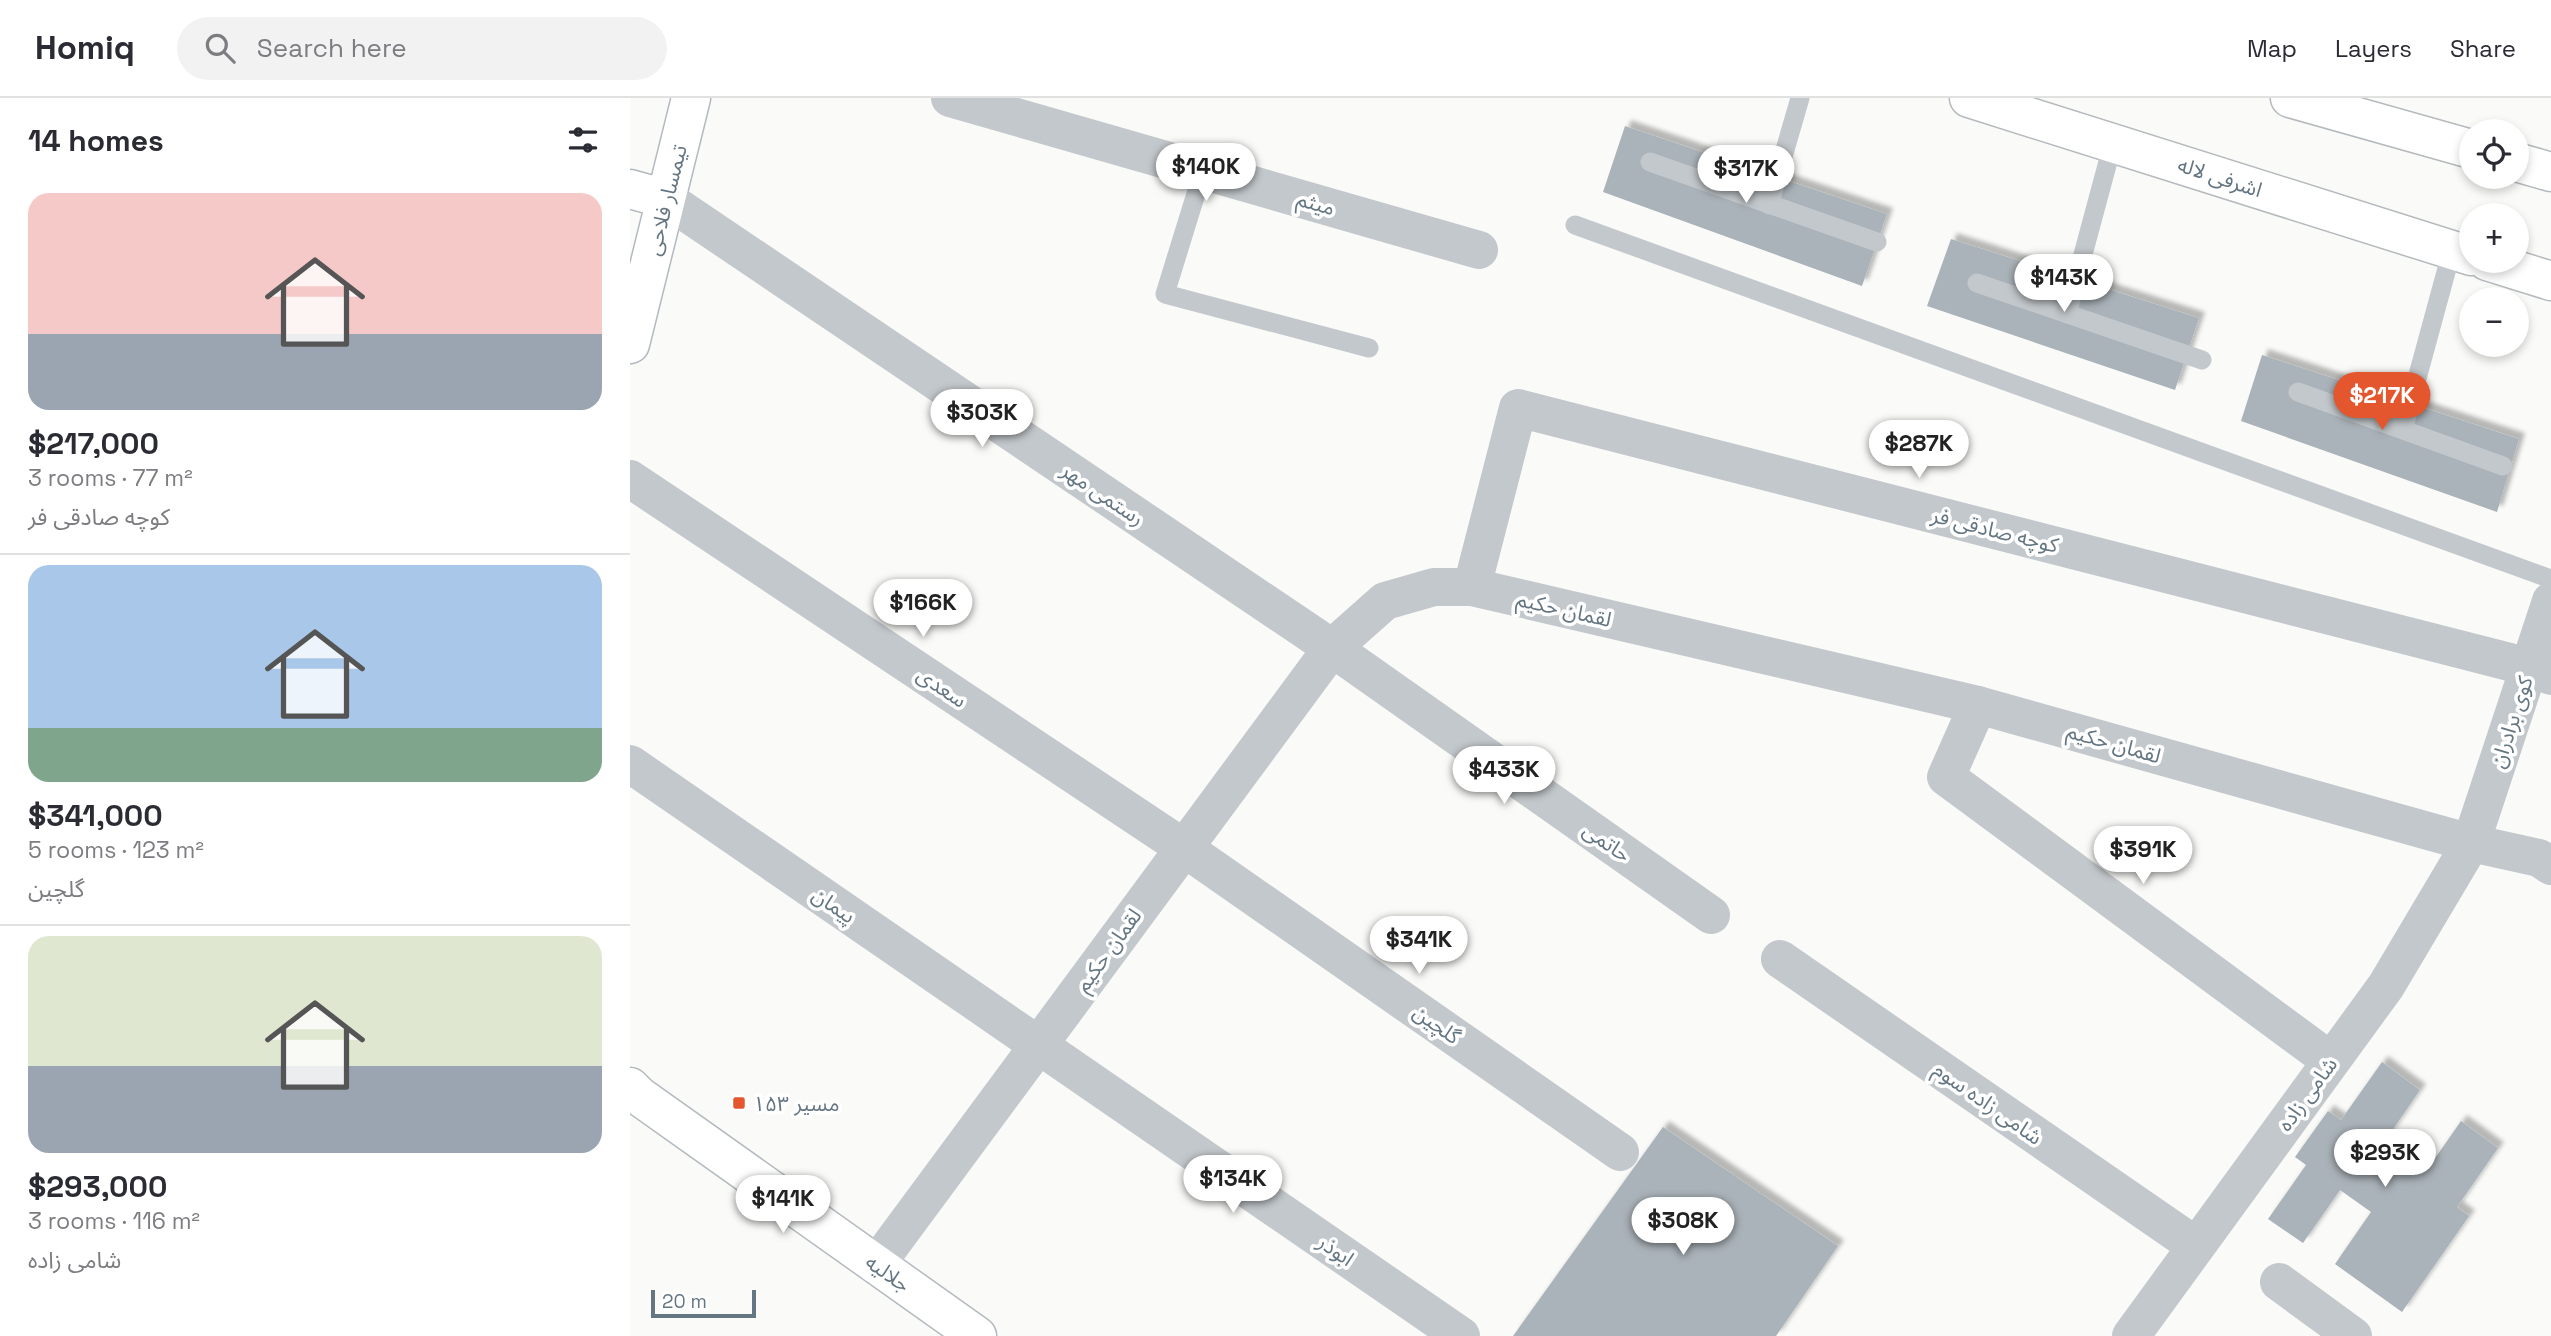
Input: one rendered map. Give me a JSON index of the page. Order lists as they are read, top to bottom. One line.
{"streets":{"main road":["اشرفی لاله","تیمسار فلاحی","جلالیه"],"street":["میثم","رستمی مهر","کوچه صادقی فر","لقمان حکیم","سعدی","کوی برادران","حاتمی","پیمان","گلچین","شامی زاده","شامی زاده سوم","ابوذر"]},"crossings":[["تیمسار فلاحی","رستمی مهر"],["رستمی مهر","لقمان حکیم"],["رستمی مهر","حاتمی"],["کوچه صادقی فر","لقمان حکیم"],["کوچه صادقی فر","کوی برادران"],["لقمان حکیم","سعدی"],["لقمان حکیم","کوی برادران"],["لقمان حکیم","حاتمی"],["لقمان حکیم","پیمان"],["لقمان حکیم","گلچین"],["لقمان حکیم","شامی زاده"],["لقمان حکیم","ابوذر"],["لقمان حکیم","جلالیه"],["سعدی","گلچین"],["کوی برادران","شامی زاده"],["پیمان","ابوذر"],["شامی زاده","شامی زاده سوم"]],"places":{"transit":["مسیر ۱۵۳"]},"scale_bar":"20 m","page":{"header":"Homiq","search":"Search here","nav":["Map","Layers","Share"],"heading":"14 homes","map_buttons":["+","−"],"price":["$140K","$317K","$143K","$217K","$303K","$287K","$166K","$433K","$391K","$341K","$293K","$134K","$141K","$308K"],"list":[{"name":"$217,000","note":"3 rooms · 77 m² · کوچه صادقی فر"},{"name":"$341,000","note":"5 rooms · 123 m² · گلچین"},{"name":"$293,000","note":"3 rooms · 116 m² · شامی زاده"}],"scale":"20 m"}}
